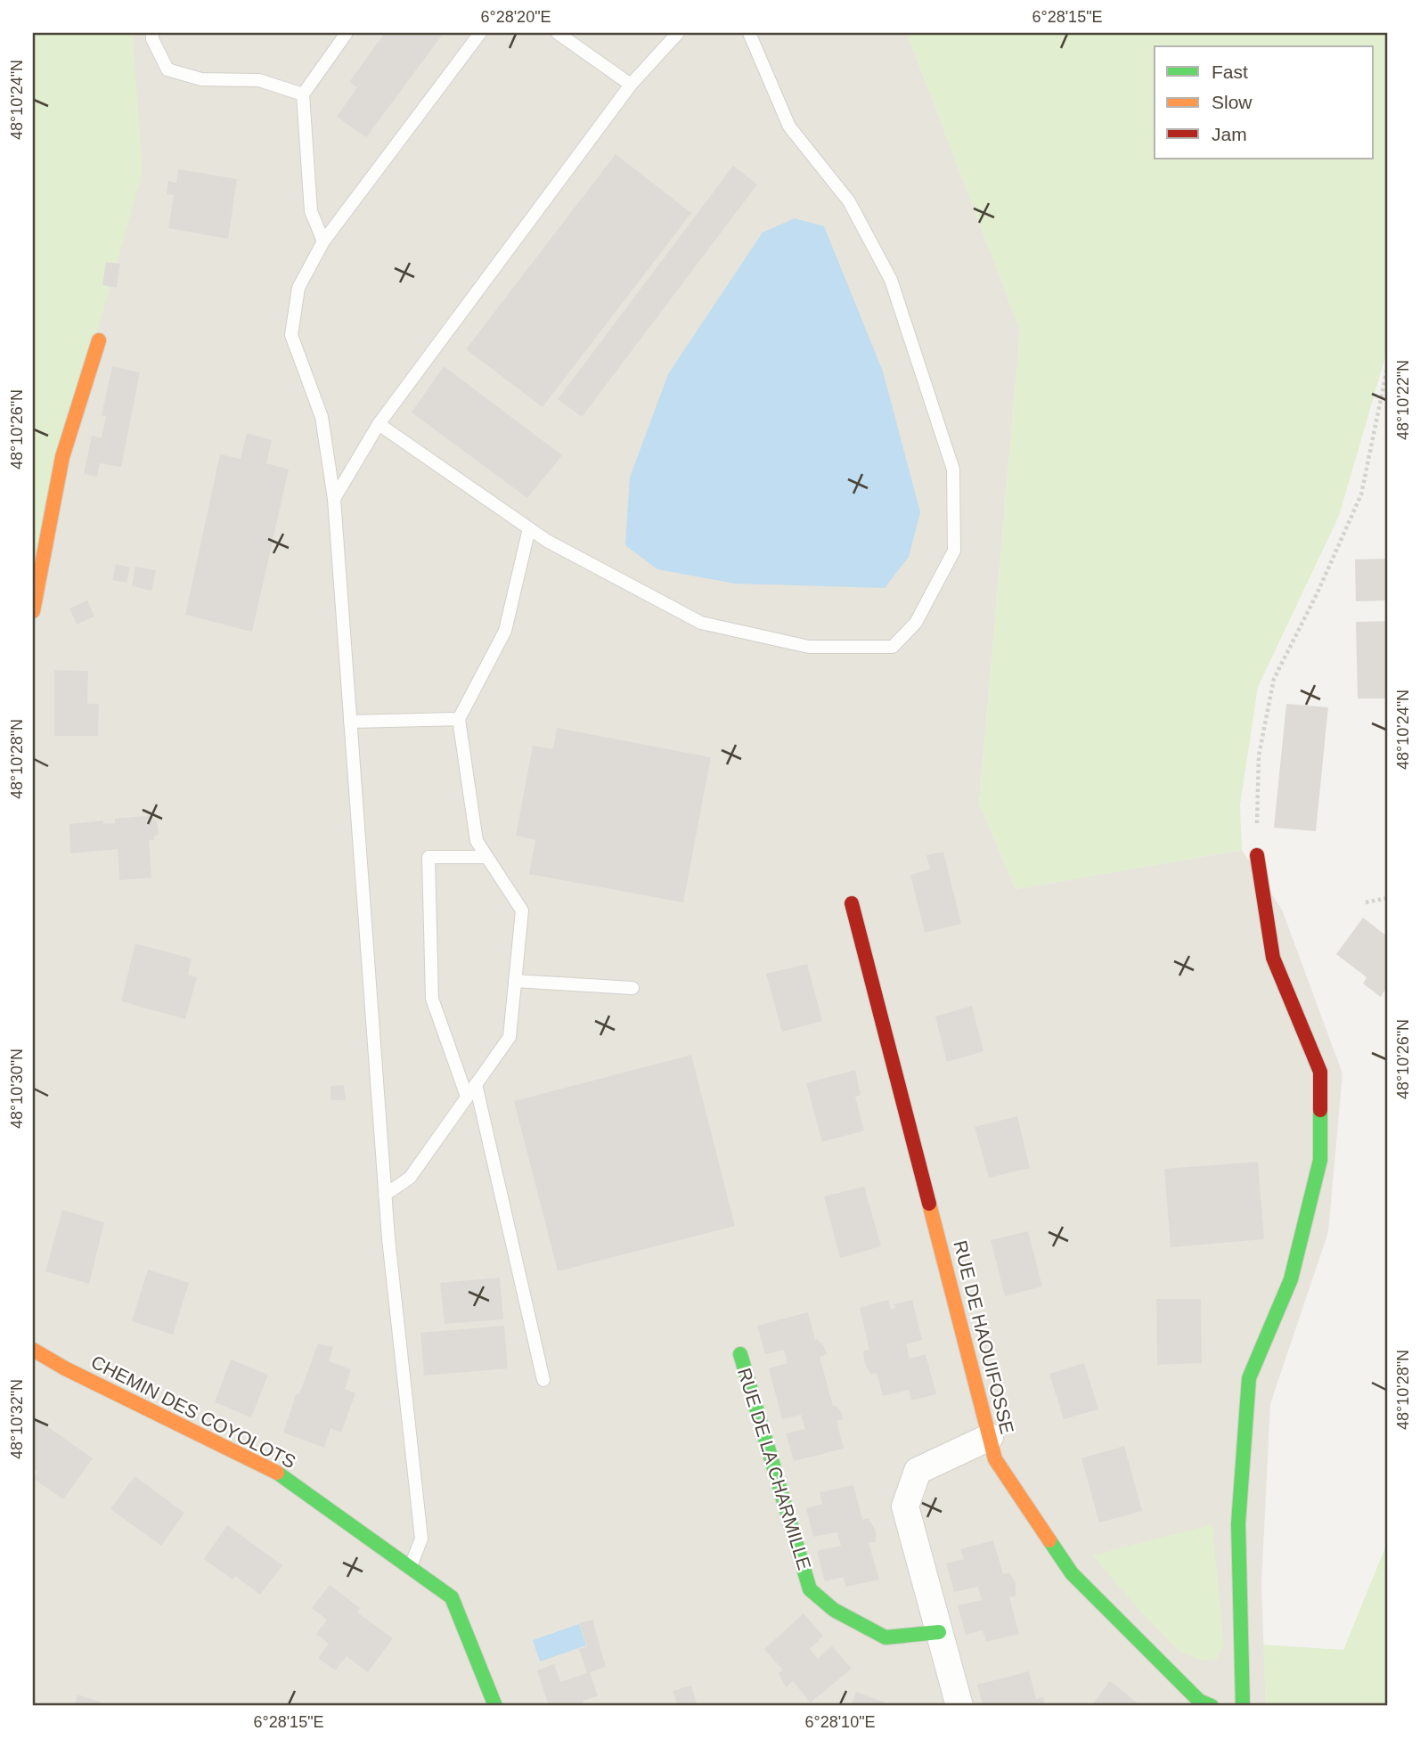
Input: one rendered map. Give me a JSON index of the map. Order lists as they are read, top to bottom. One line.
{"streets":{"street":["RUE DE HAOUIFOSSE","CHEMIN DES COYOLOTS","RUE DE LA CHARMILLE"]},"legend":["Fast","Slow","Jam"],"coordinates":["6°28'20\"E","6°28'15\"E","48°10'24\"N","48°10'22\"N","48°10'26\"N","48°10'28\"N","48°10'30\"N","48°10'32\"N","6°28'10\"E"]}
